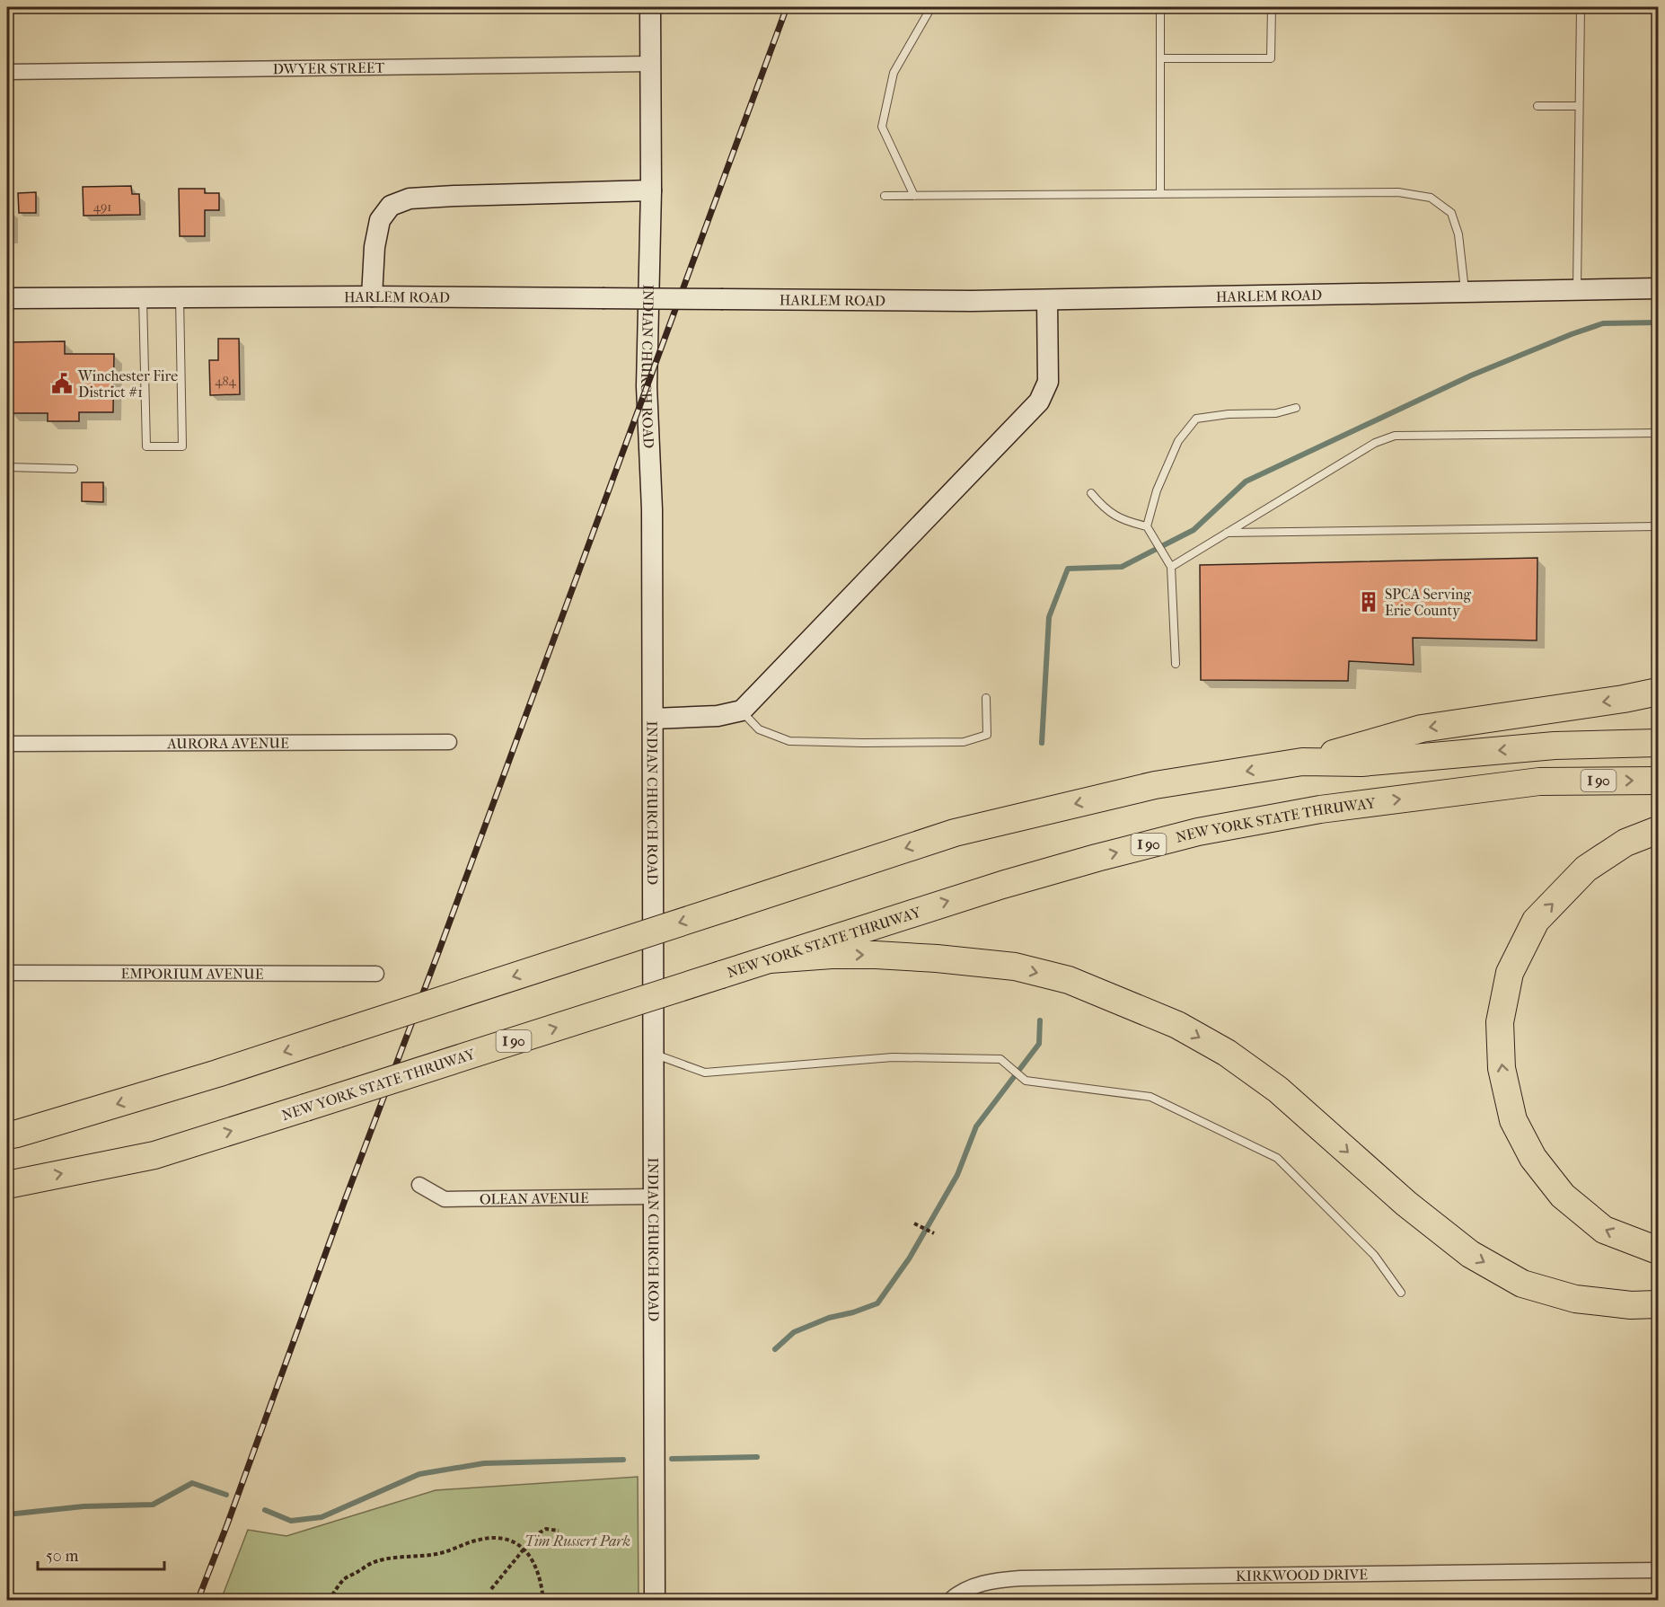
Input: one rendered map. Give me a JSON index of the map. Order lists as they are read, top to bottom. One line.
{"streets":{"highway":["I 90","NEW YORK STATE THRUWAY"],"main road":["HARLEM ROAD","INDIAN CHURCH ROAD"],"street":["DWYER STREET","AURORA AVENUE","EMPORIUM AVENUE","OLEAN AVENUE","KIRKWOOD DRIVE"]},"crossings":[["DWYER STREET","INDIAN CHURCH ROAD"],["INDIAN CHURCH ROAD","OLEAN AVENUE"]],"parks":["Tim Russert Park"],"places":{"public building":["Winchester Fire District #1"],"building":["SPCA Serving Erie County"]},"house_numbers":["491","484"],"scale_bar":"50 m"}
